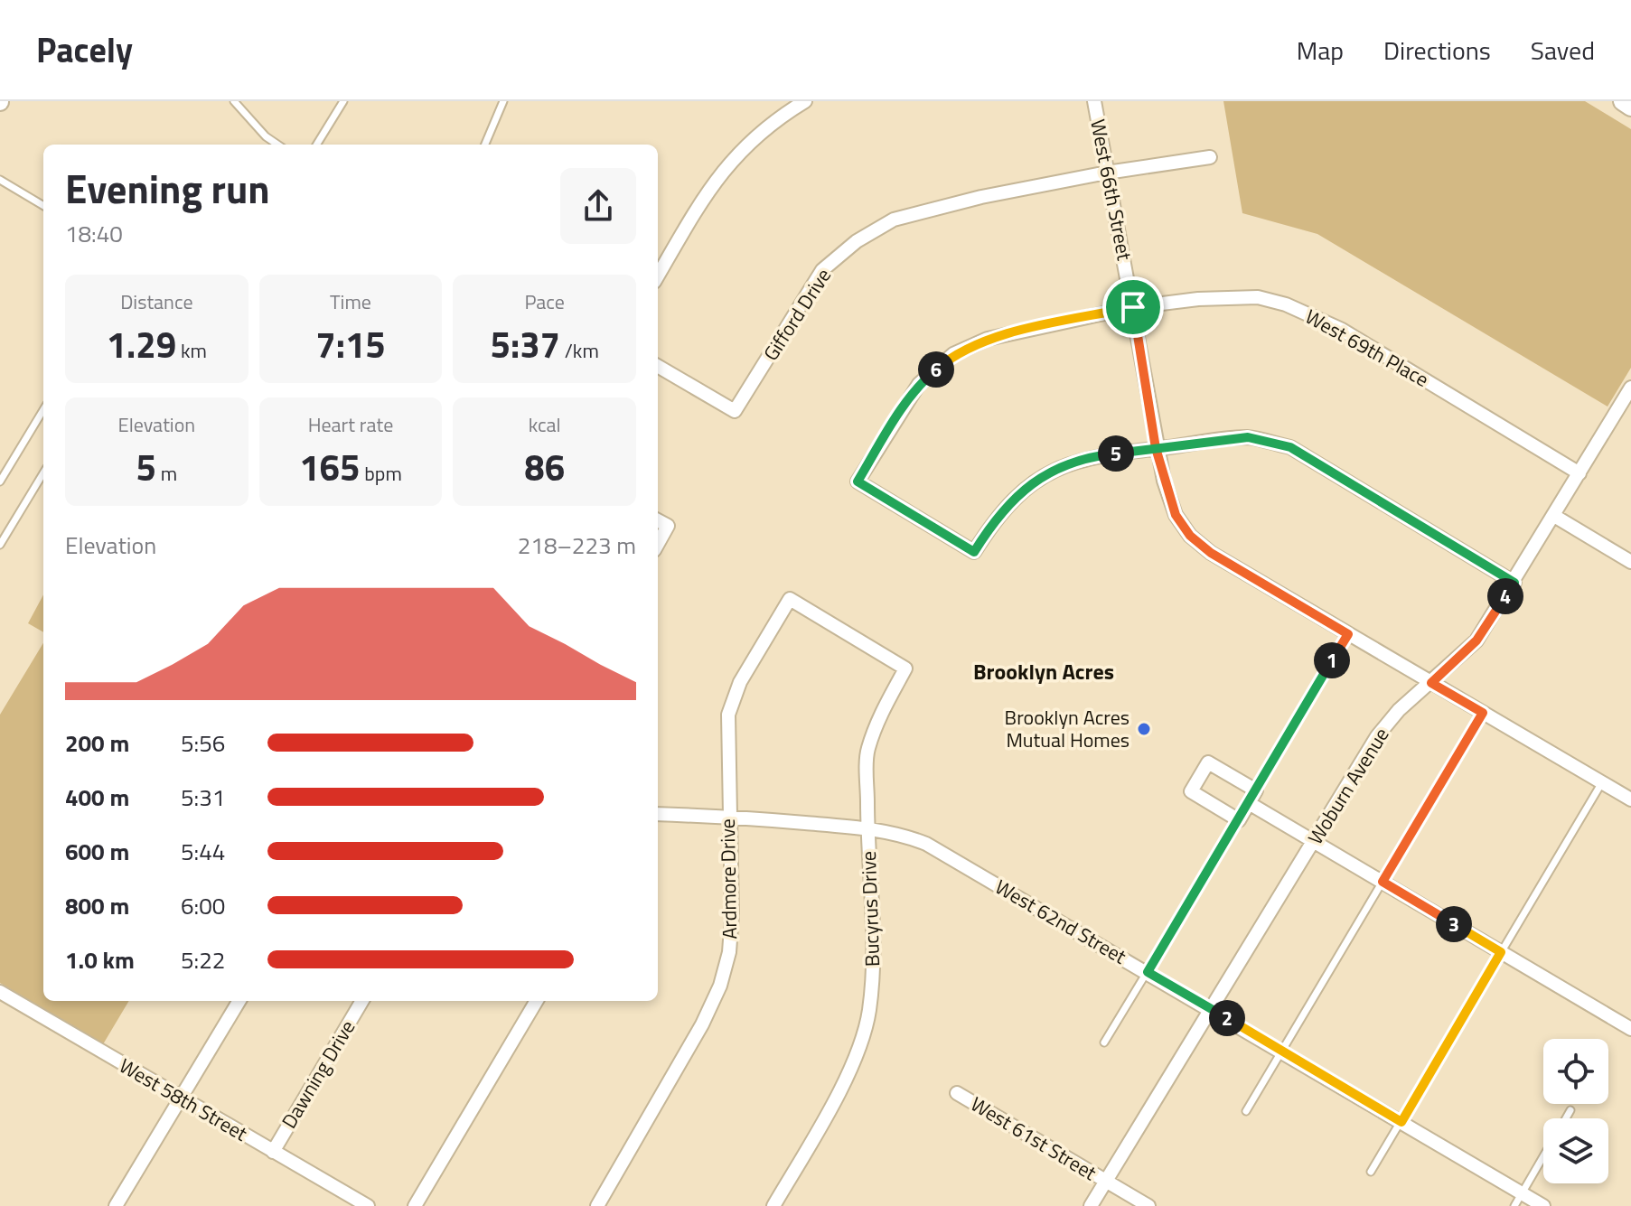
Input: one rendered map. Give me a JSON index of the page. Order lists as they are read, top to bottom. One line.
{"streets":{"street":["West 66th Street","Gifford Drive","West 69th Place","Woburn Avenue","Ardmore Drive","Bucyrus Drive","West 62nd Street","Dawning Drive","West 58th Street","West 61st Street"]},"crossings":[["West 66th Street","Gifford Drive"],["West 66th Street","West 69th Place"],["West 66th Street","Woburn Avenue"],["West 69th Place","Woburn Avenue"],["Woburn Avenue","West 62nd Street"],["Woburn Avenue","West 61st Street"],["Ardmore Drive","Bucyrus Drive"],["Ardmore Drive","West 62nd Street"],["Bucyrus Drive","West 62nd Street"],["Dawning Drive","West 58th Street"]],"districts":["Brooklyn Acres"],"places":["Brooklyn Acres Mutual Homes"],"page":{"header":"Pacely","nav":["Map","Directions","Saved"],"heading":["Evening run","18:40"],"stats":[["Distance","1.29 km"],["Time","7:15"],["Pace","5:37 /km"],["Elevation","5 m"],["Heart rate","165 bpm"],["kcal","86"]],"pins":["6","5","4","1","3","2"],"chart":["Elevation","218–223 m"],"list":[{"name":"200 m","note":"5:56"},{"name":"400 m","note":"5:31"},{"name":"600 m","note":"5:44"},{"name":"800 m","note":"6:00"},{"name":"1.0 km","note":"5:22"}]}}
